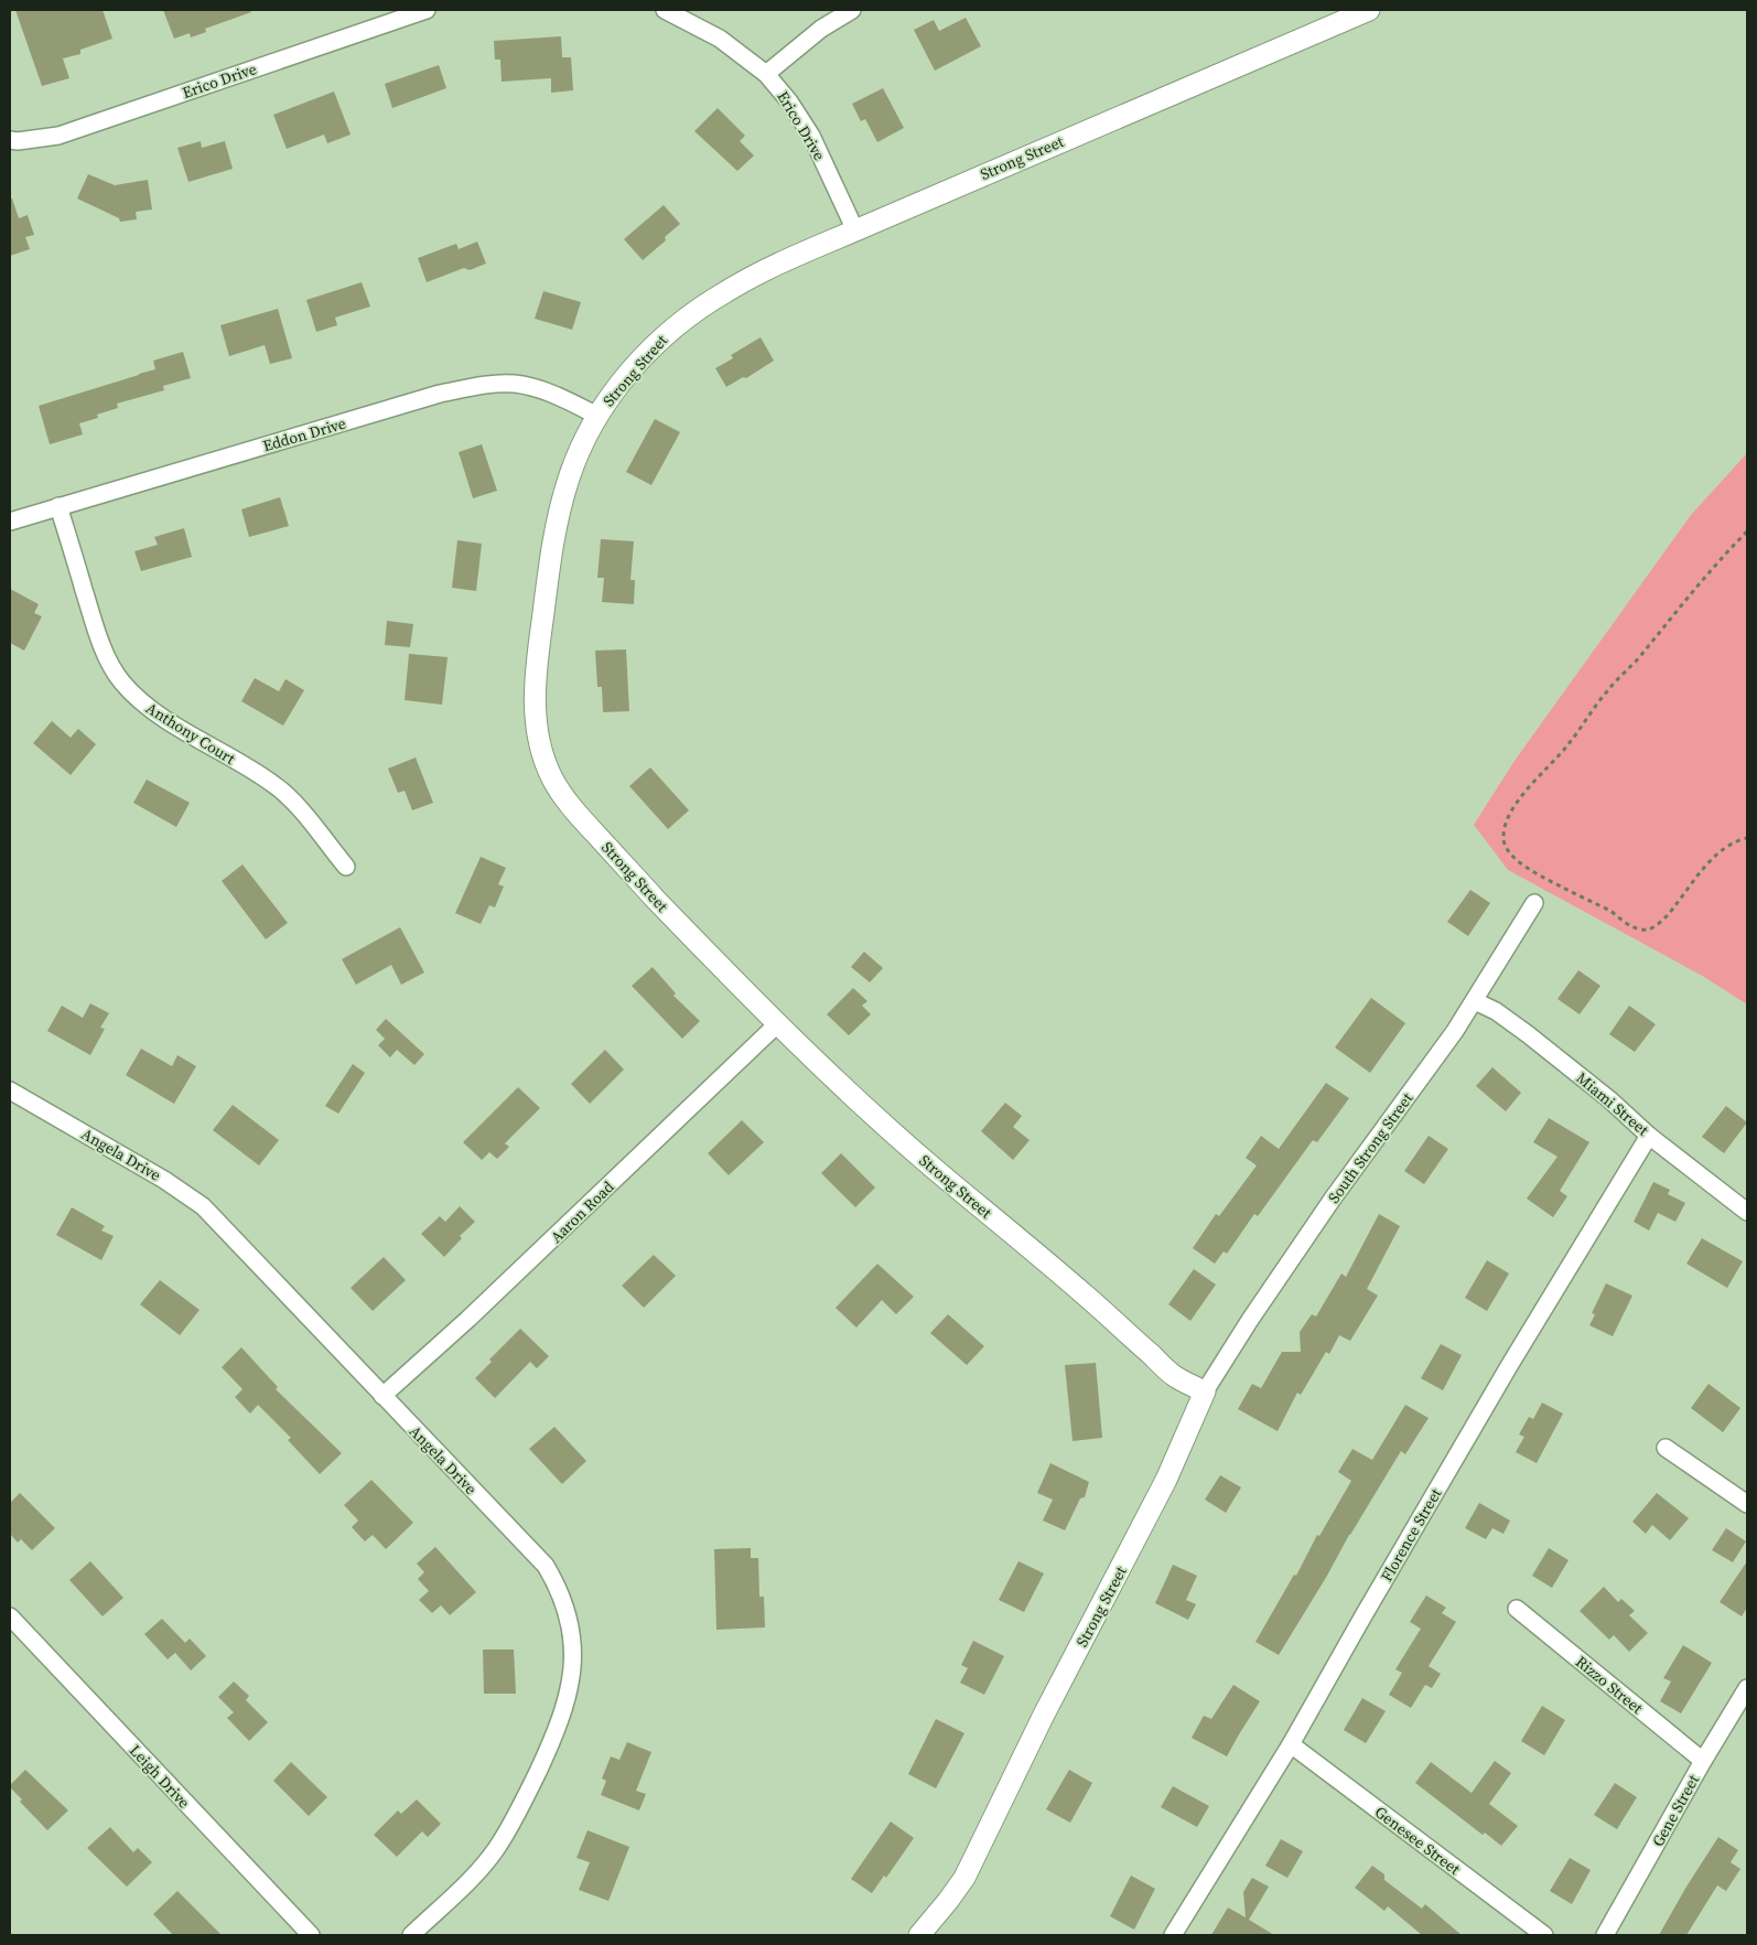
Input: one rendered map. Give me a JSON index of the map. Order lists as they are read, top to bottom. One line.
{"streets":{"street":["Erico Drive","Strong Street","Eddon Drive","Anthony Court","Miami Street","South Strong Street","Angela Drive","Aaron Road","Florence Street","Rizzo Street","Leigh Drive","Gene Street","Genesee Street"]},"crossings":[["Erico Drive","Strong Street"],["Strong Street","Eddon Drive"],["Strong Street","South Strong Street"],["Strong Street","Aaron Road"],["Eddon Drive","Anthony Court"],["Miami Street","South Strong Street"],["Miami Street","Florence Street"],["Angela Drive","Aaron Road"],["Florence Street","Genesee Street"],["Rizzo Street","Gene Street"]]}
